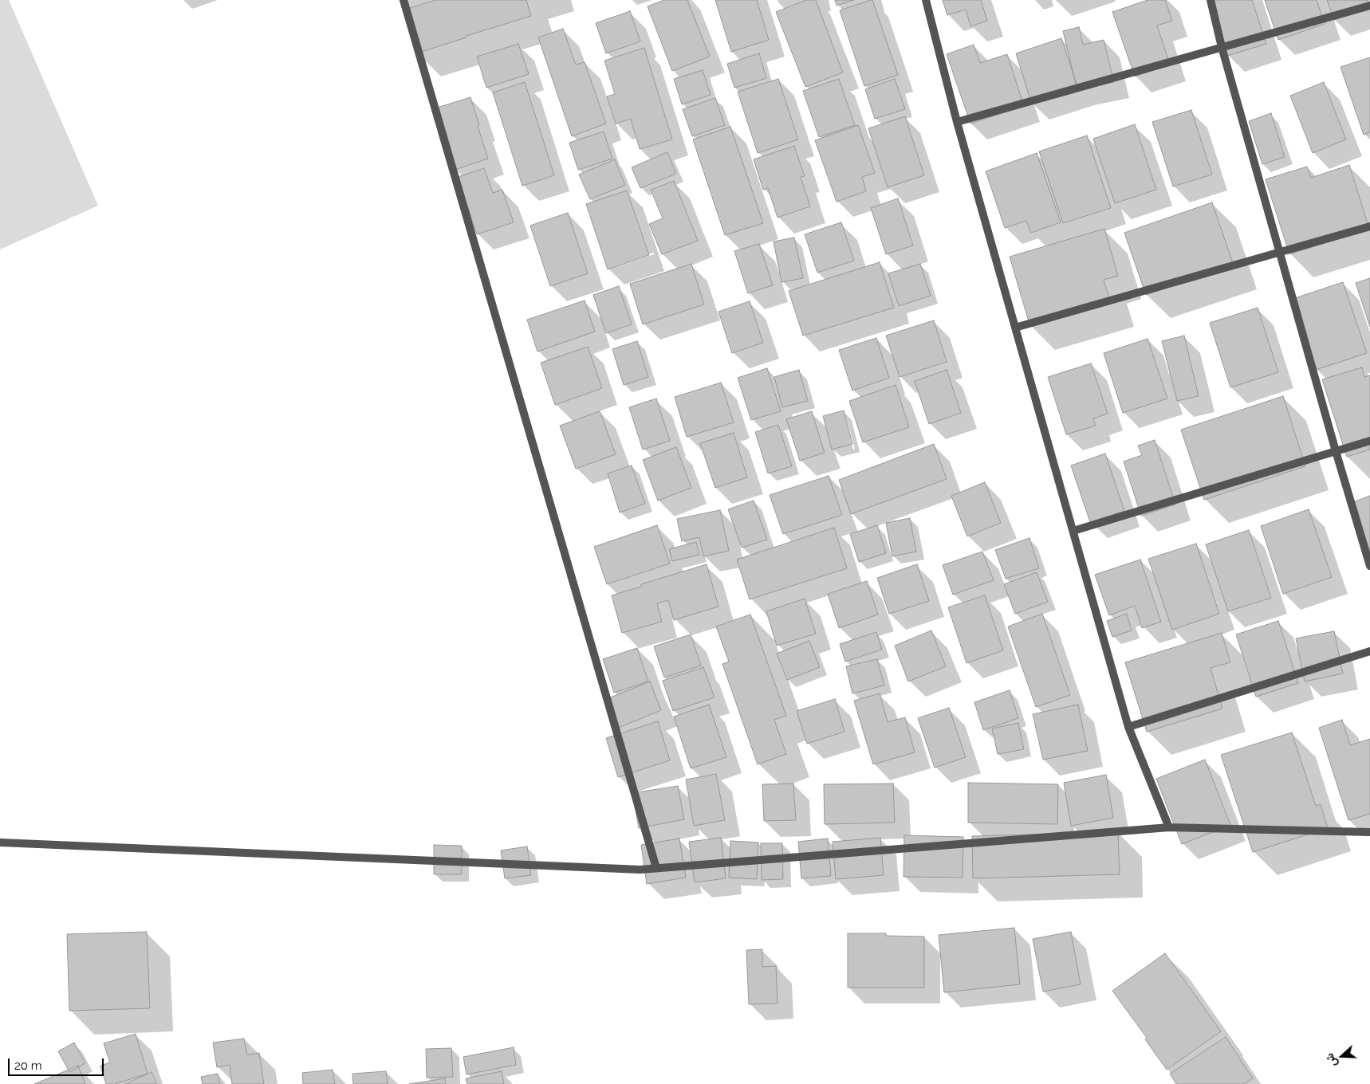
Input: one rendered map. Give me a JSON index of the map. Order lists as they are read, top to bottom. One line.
{"scale_bar":"20 m","north":"left"}
